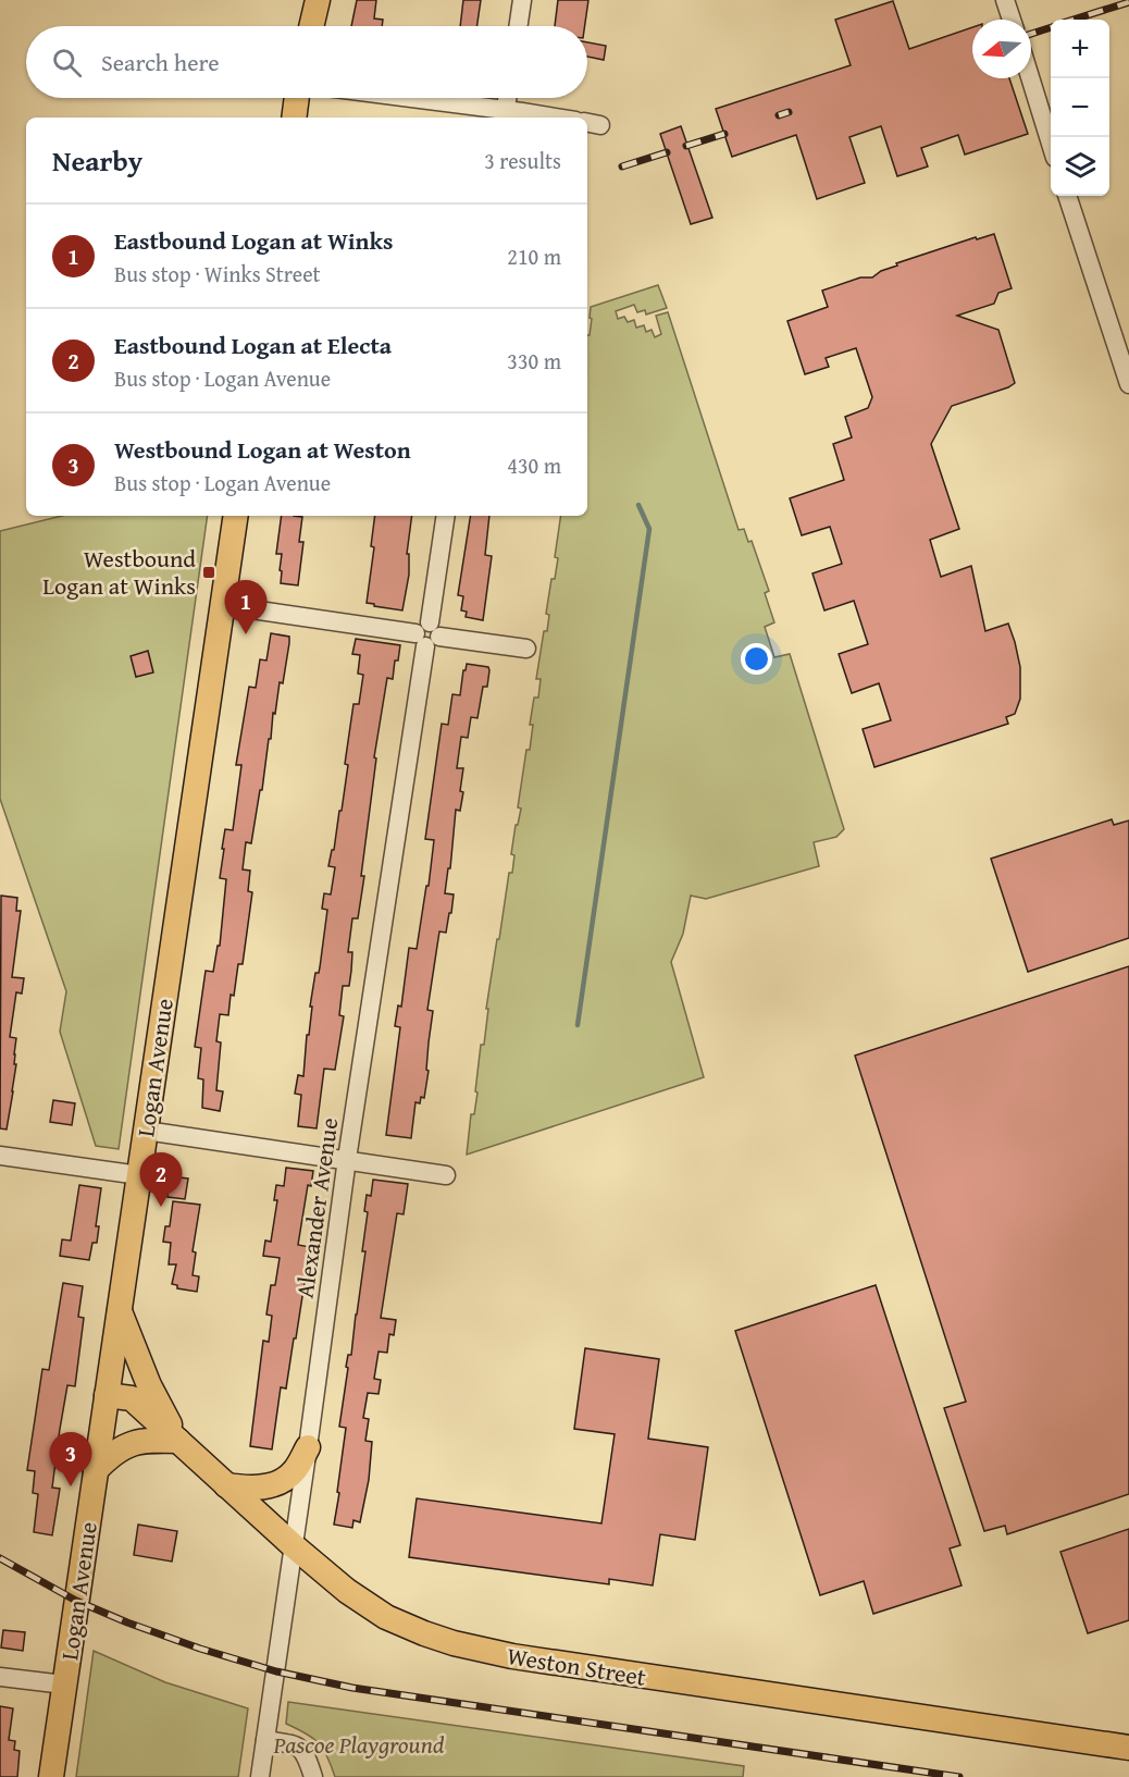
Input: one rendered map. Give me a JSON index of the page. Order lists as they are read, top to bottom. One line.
{"streets":{"main road":["Logan Avenue","Weston Street"],"street":["Alexander Avenue"]},"crossings":[["Logan Avenue","Weston Street"],["Alexander Avenue","Weston Street"]],"parks":["Pascoe Playground"],"places":{"transit":["Westbound Logan at Winks"]},"north":"left","page":{"map_buttons":["+","−"],"search":"Search here","heading":["Nearby","3 results"],"list":[{"mark":"1","name":"Eastbound Logan at Winks","note":"Bus stop · Winks Street","value":"210 m"},{"mark":"2","name":"Eastbound Logan at Electa","note":"Bus stop · Logan Avenue","value":"330 m"},{"mark":"3","name":"Westbound Logan at Weston","note":"Bus stop · Logan Avenue","value":"430 m"}],"pins":["1","2","3"]}}
